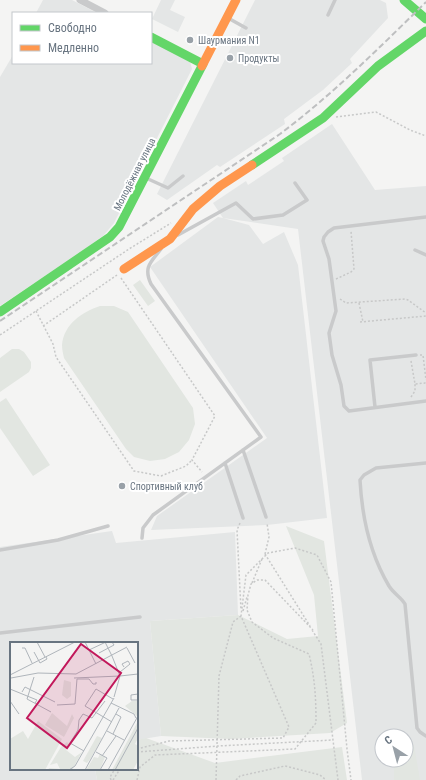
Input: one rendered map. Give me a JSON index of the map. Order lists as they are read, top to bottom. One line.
{"streets":{"street":["Молодёжная улица"]},"places":["Шаурмания N1","Продукты","Спортивный клуб"],"legend":["Свободно","Медленно"],"north":"top left"}
